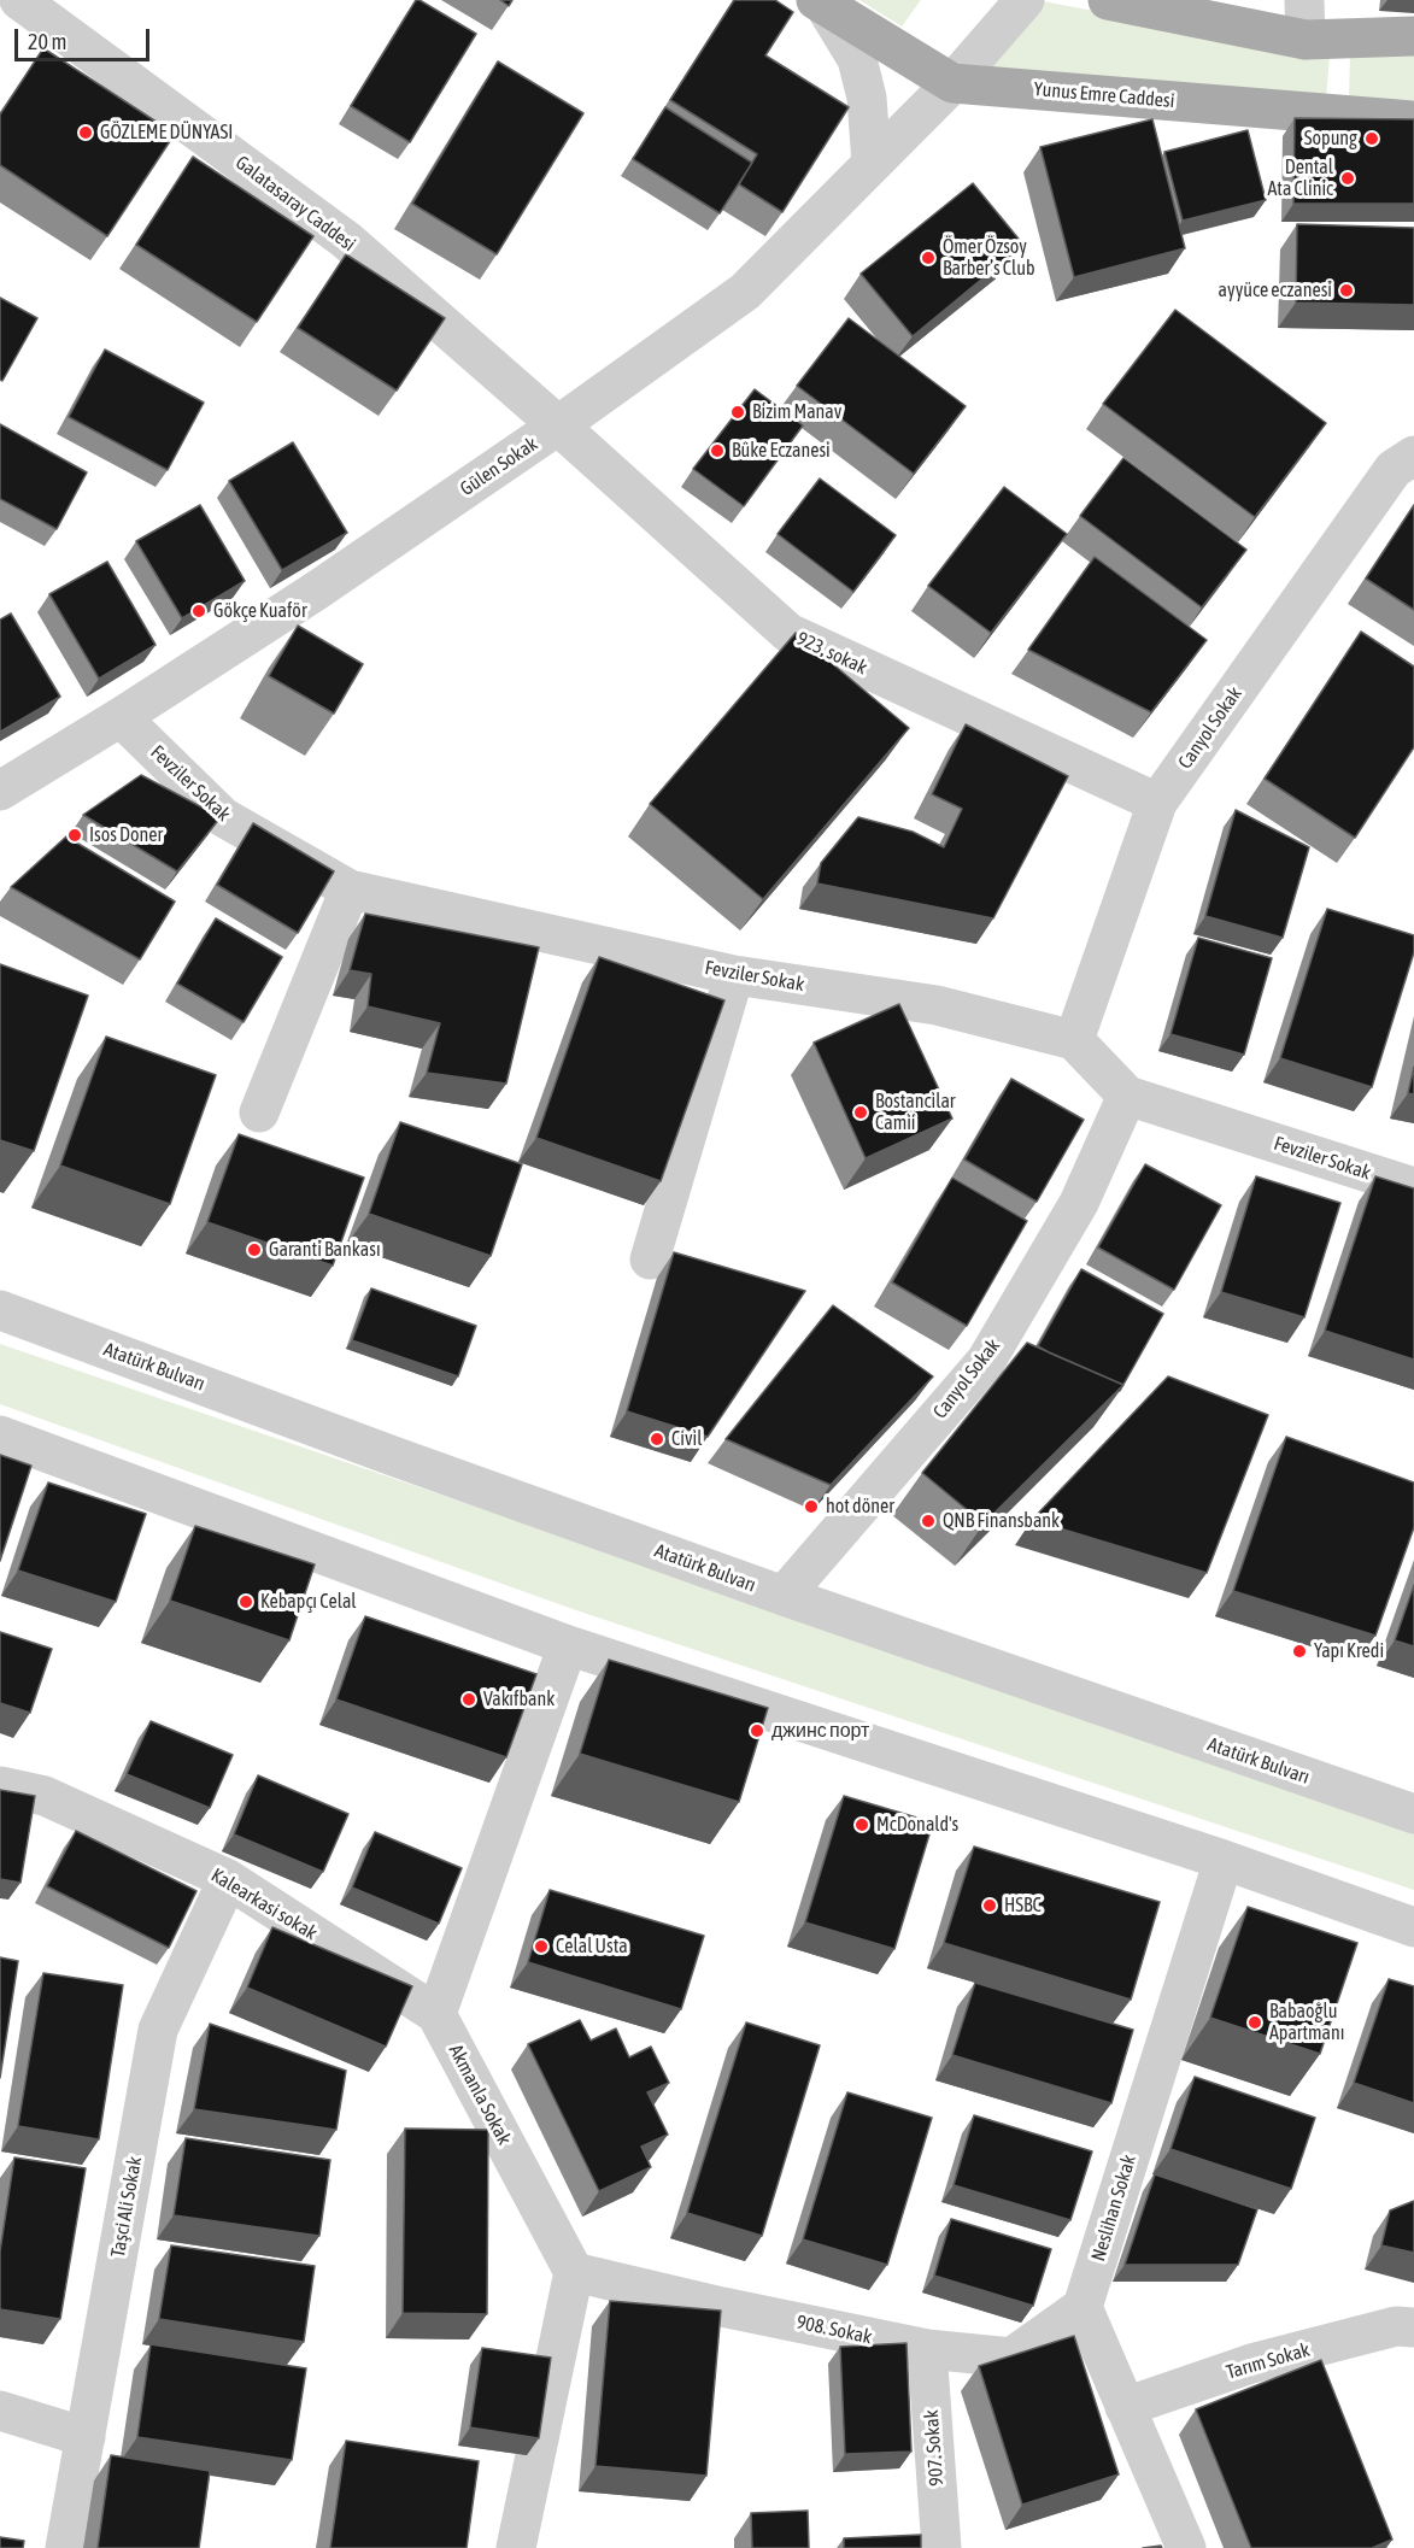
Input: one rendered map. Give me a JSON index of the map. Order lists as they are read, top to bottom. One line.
{"streets":{"main road":["Yunus Emre Caddesi"],"street":["Galatasaray Caddesi","Gülen Sokak","923. sokak","Canyol Sokak","Fevziler Sokak","Atatürk Bulvarı","Kalearkasi sokak","Akmanla Sokak","Taşci Ali Sokak","Neslihan Sokak","908. Sokak","Tarım Sokak","907. Sokak"]},"crossings":[["Yunus Emre Caddesi","Gülen Sokak"],["Galatasaray Caddesi","Gülen Sokak"],["Galatasaray Caddesi","923. sokak"],["Gülen Sokak","923. sokak"],["Gülen Sokak","Fevziler Sokak"],["923. sokak","Canyol Sokak"],["Canyol Sokak","Fevziler Sokak"],["Canyol Sokak","Atatürk Bulvarı"],["Kalearkasi sokak","Akmanla Sokak"],["Kalearkasi sokak","Taşci Ali Sokak"],["Akmanla Sokak","908. Sokak"],["Neslihan Sokak","908. Sokak"],["908. Sokak","907. Sokak"]],"places":["GÖZLEME DÜNYASI","Sopung","Dental Ata Clinic","Ömer Özsoy Barber’s Club","ayyüce eczanesi","Bizim Manav","Büke Eczanesi","Gökçe Kuaför","Isos Doner","Bostancilar Camii","Garanti Bankası","Civil","hot döner","QNB Finansbank","Kebapçı Celal","Yapı Kredi","Vakıfbank","джинс порт","McDonald's","HSBC","Celal Usta","Babaoğlu Apartmanı"],"scale_bar":"20 m"}
